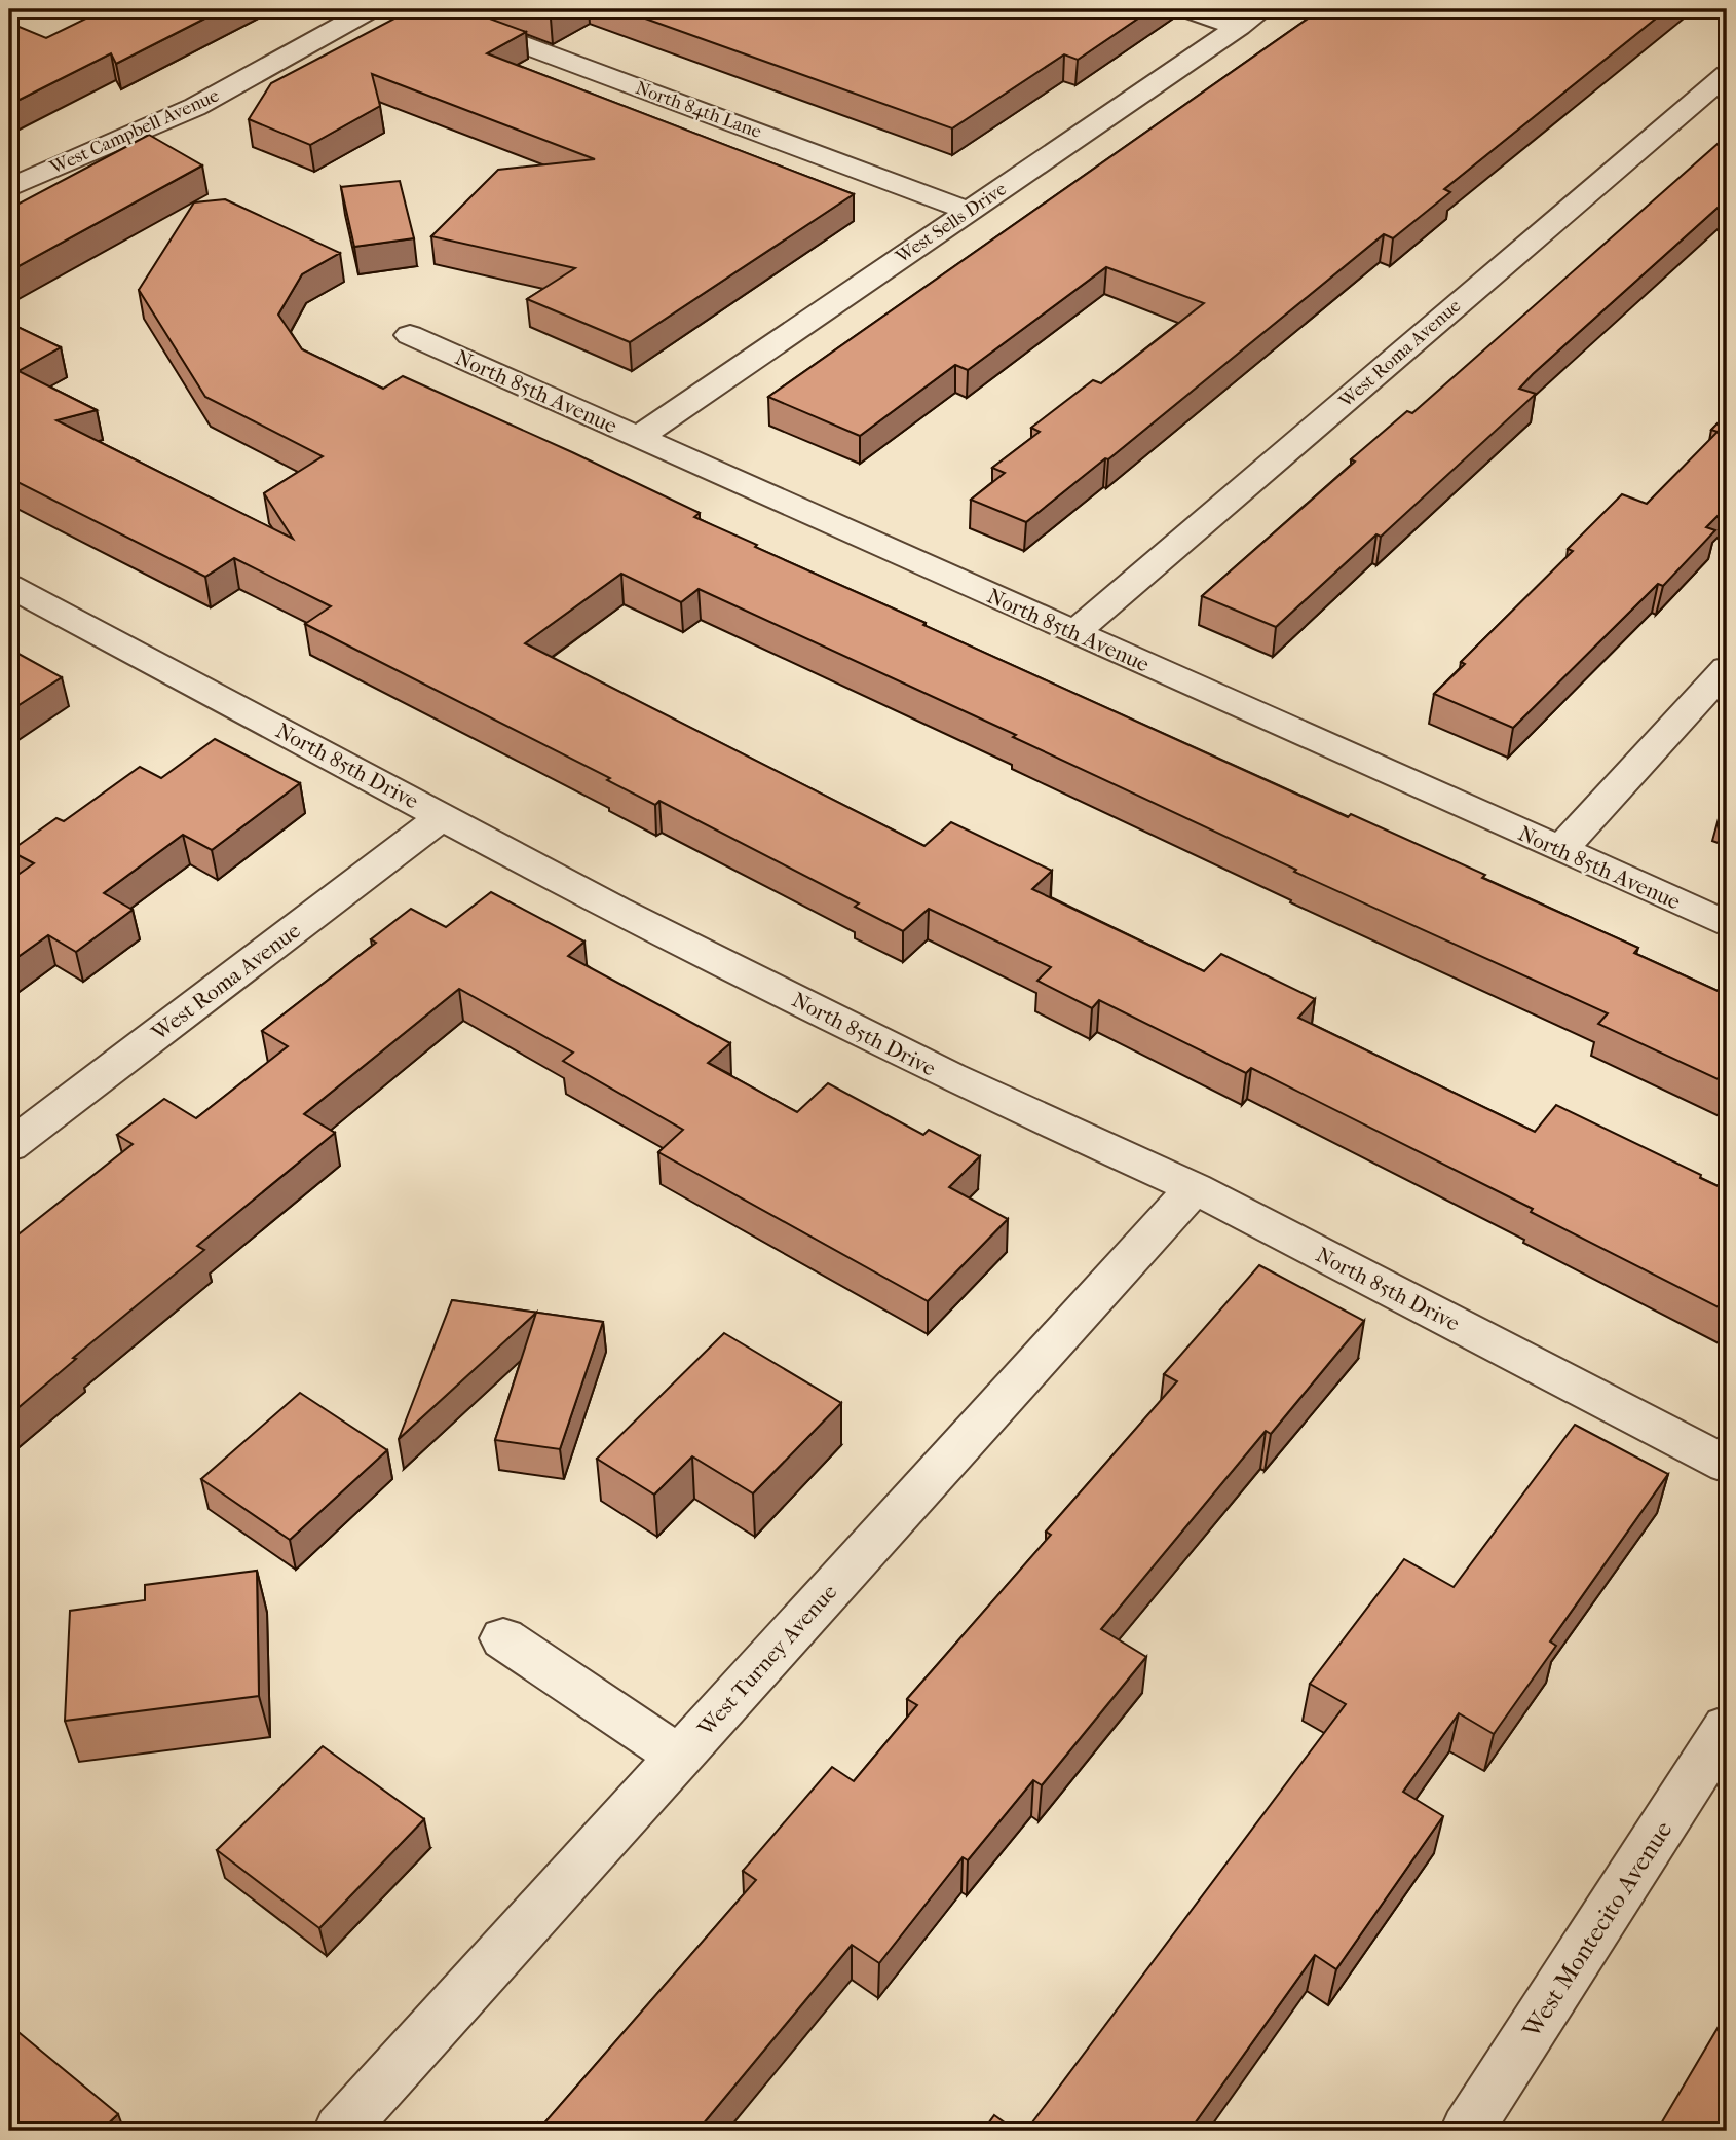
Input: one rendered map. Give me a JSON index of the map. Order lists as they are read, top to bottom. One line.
{"streets":{"street":["North 84th Lane","West Campbell Avenue","West Sells Drive","West Roma Avenue","North 85th Avenue","North 85th Drive","West Turney Avenue","West Montecito Avenue"]},"crossings":[["North 84th Lane","West Sells Drive"],["West Sells Drive","North 85th Avenue"],["West Roma Avenue","North 85th Avenue"],["West Roma Avenue","North 85th Drive"],["North 85th Drive","West Turney Avenue"]]}
